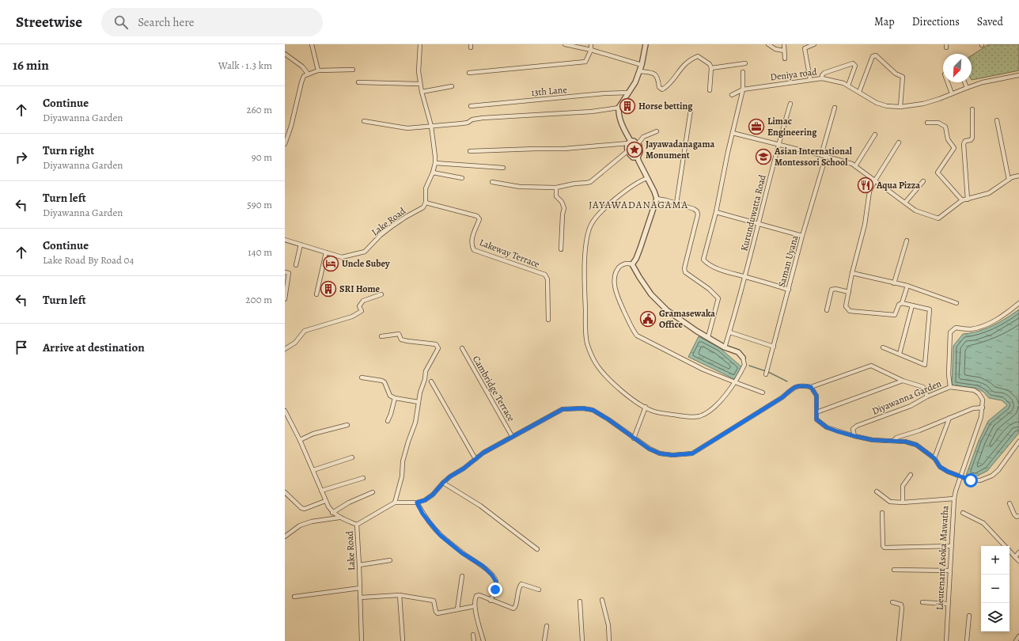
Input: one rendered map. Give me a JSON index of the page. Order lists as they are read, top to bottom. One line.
{"streets":{"street":["Deniya road","13th Lane","Kurunduwatta Road","Lake Road","Lakeway Terrace","Saman Uyana","Cambridge Terrace","Diyawanna Garden","Lieutenant Asoka Mawatha"]},"crossings":[["Lake Road","Lakeway Terrace"],["Diyawanna Garden","Lieutenant Asoka Mawatha"]],"districts":["JAYAWADANAGAMA"],"places":{"building":["Horse betting","SRI Home"],"office":["Limac Engineering"],"place":["Jayawadanagama Monument"],"school or university":["Asian International Montessori School"],"restaurant":["Aqua Pizza"],"hotel":["Uncle Subey"],"public building":["Gramasewaka Office"]},"north":"bottom left","page":{"header":"Streetwise","search":"Search here","nav":["Map","Directions","Saved"],"heading":["16 min","Walk · 1.3 km"],"list":[["Continue","Diyawanna Garden","260 m"],["Turn right","Diyawanna Garden","90 m"],["Turn left","Diyawanna Garden","590 m"],["Continue","Lake Road By Road 04","140 m"],["Turn left","200 m"],"Arrive at destination"],"map_buttons":["+","−"]}}
